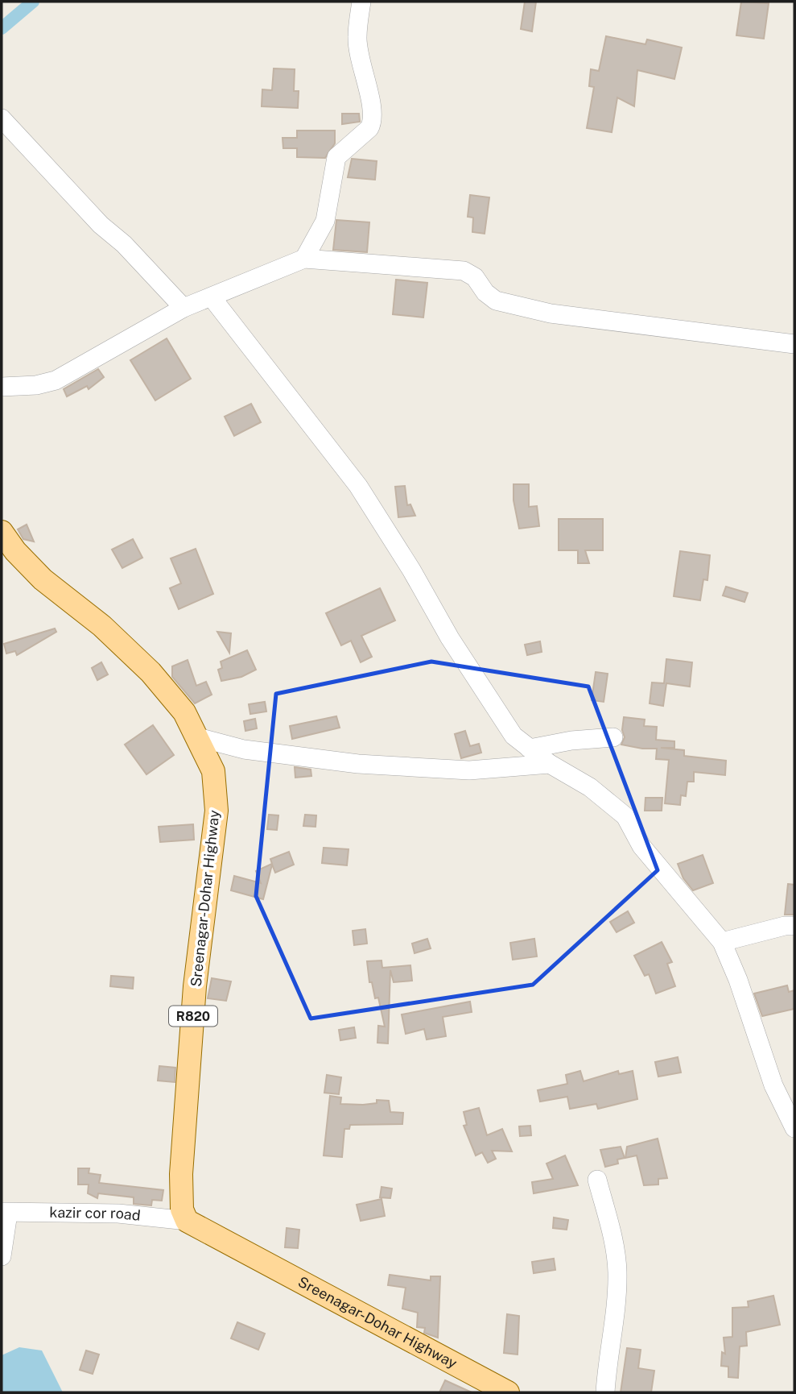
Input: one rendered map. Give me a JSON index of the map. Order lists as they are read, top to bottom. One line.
{"streets":{"main road":["Sreenagar-Dohar Highway","R820"],"street":["kazir cor road"]},"crossings":[["Sreenagar-Dohar Highway","kazir cor road"]]}
